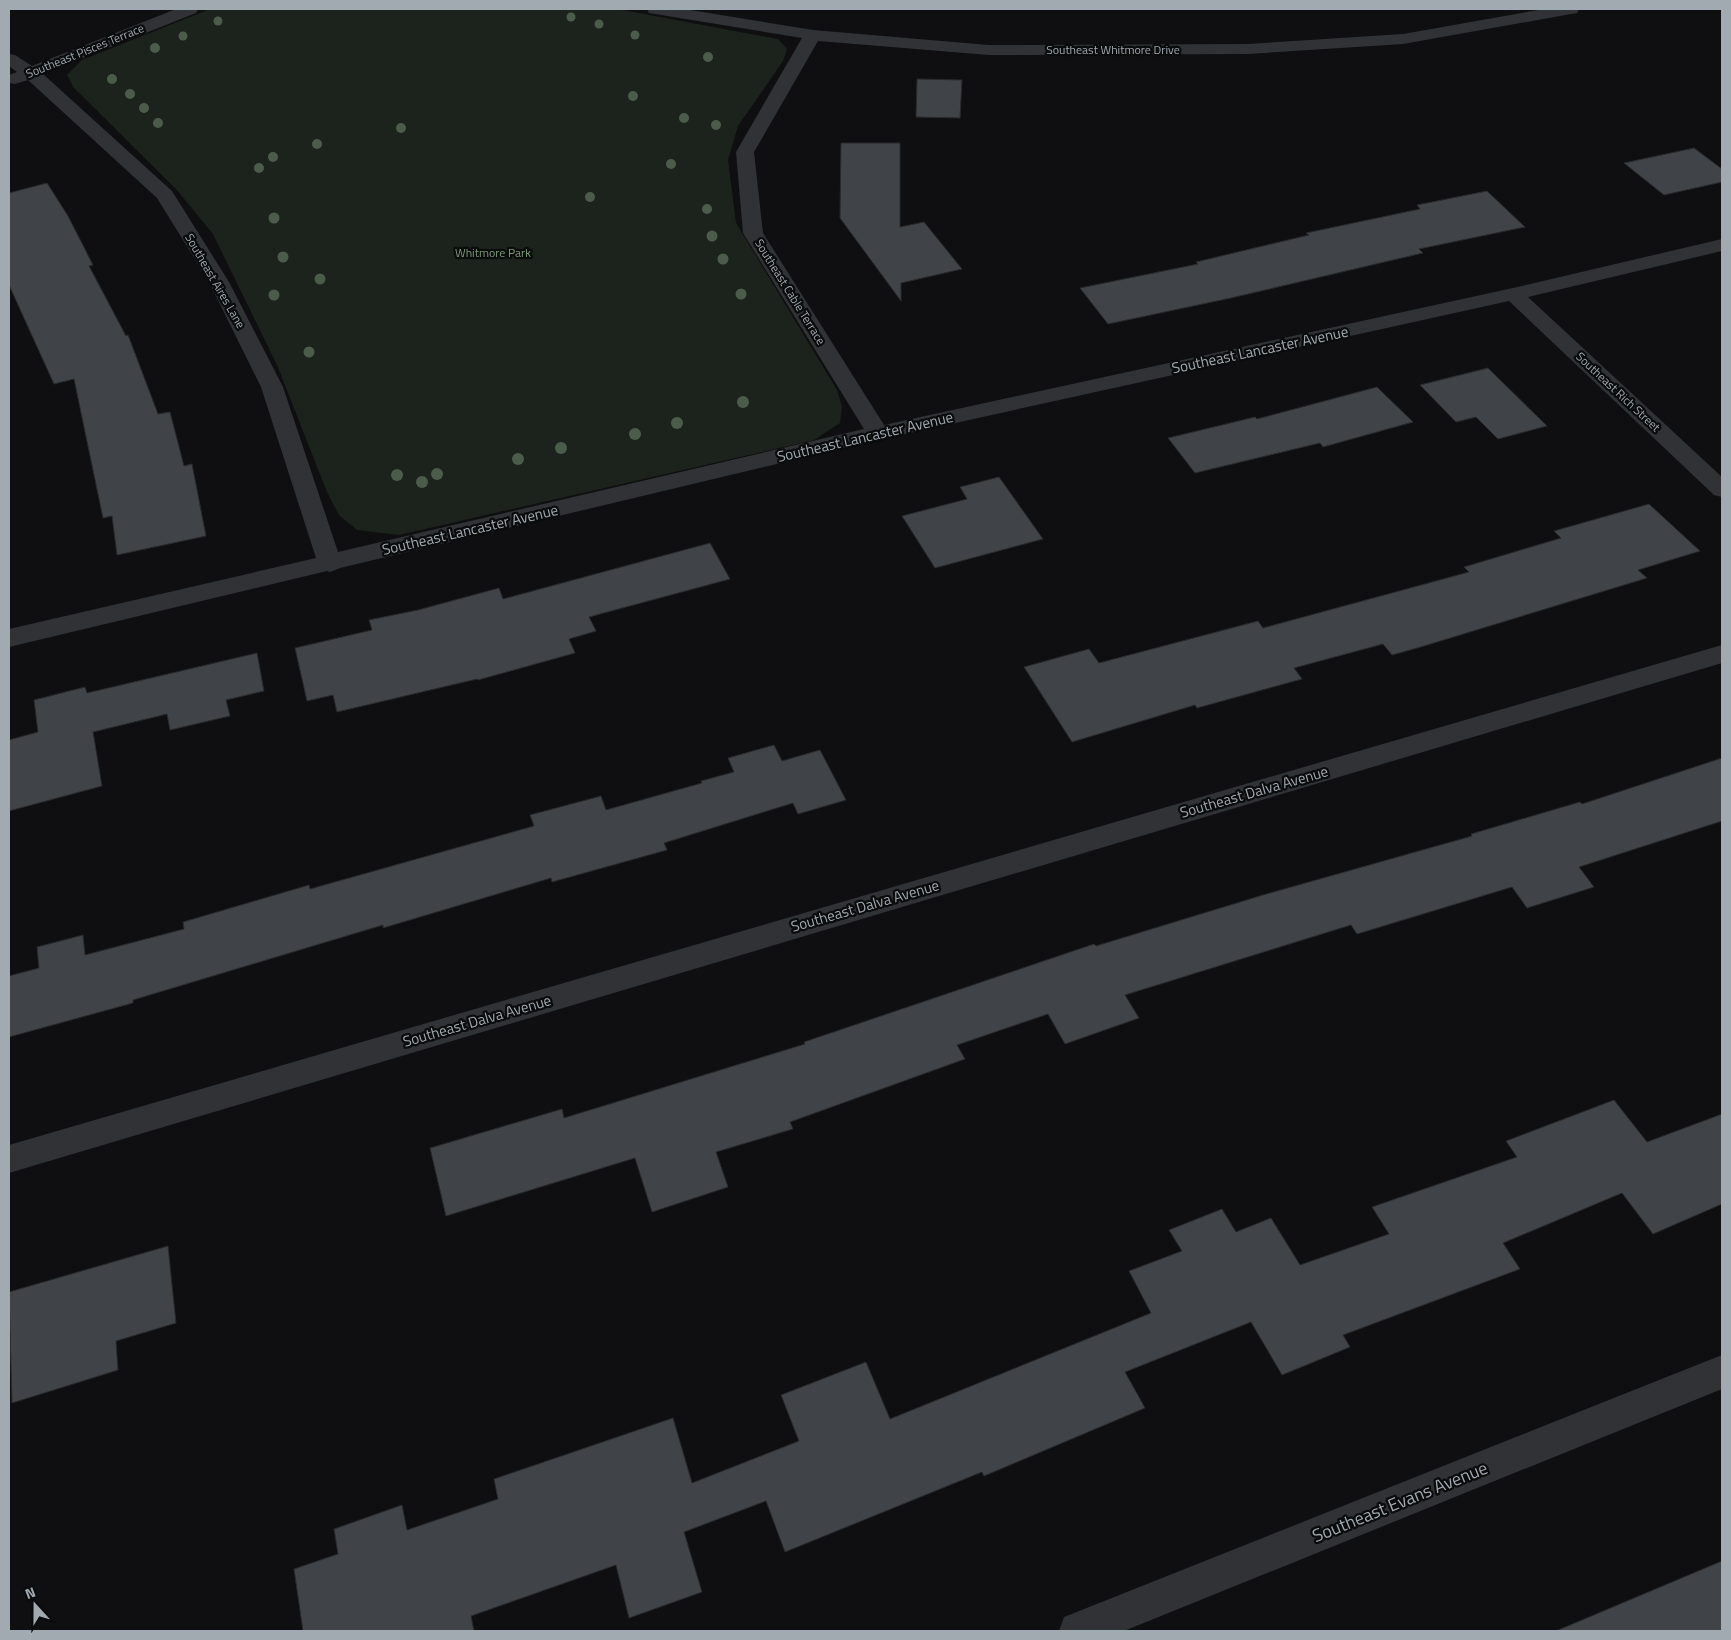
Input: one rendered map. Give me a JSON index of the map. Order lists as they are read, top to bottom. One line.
{"streets":{"street":["Southeast Whitmore Drive","Southeast Pisces Terrace","Southeast Aires Lane","Southeast Cable Terrace","Southeast Lancaster Avenue","Southeast Rich Street","Southeast Dalva Avenue","Southeast Evans Avenue"]},"crossings":[["Southeast Whitmore Drive","Southeast Cable Terrace"],["Southeast Pisces Terrace","Southeast Aires Lane"],["Southeast Aires Lane","Southeast Lancaster Avenue"],["Southeast Cable Terrace","Southeast Lancaster Avenue"],["Southeast Lancaster Avenue","Southeast Rich Street"]],"parks":["Whitmore Park"],"north":"top"}
